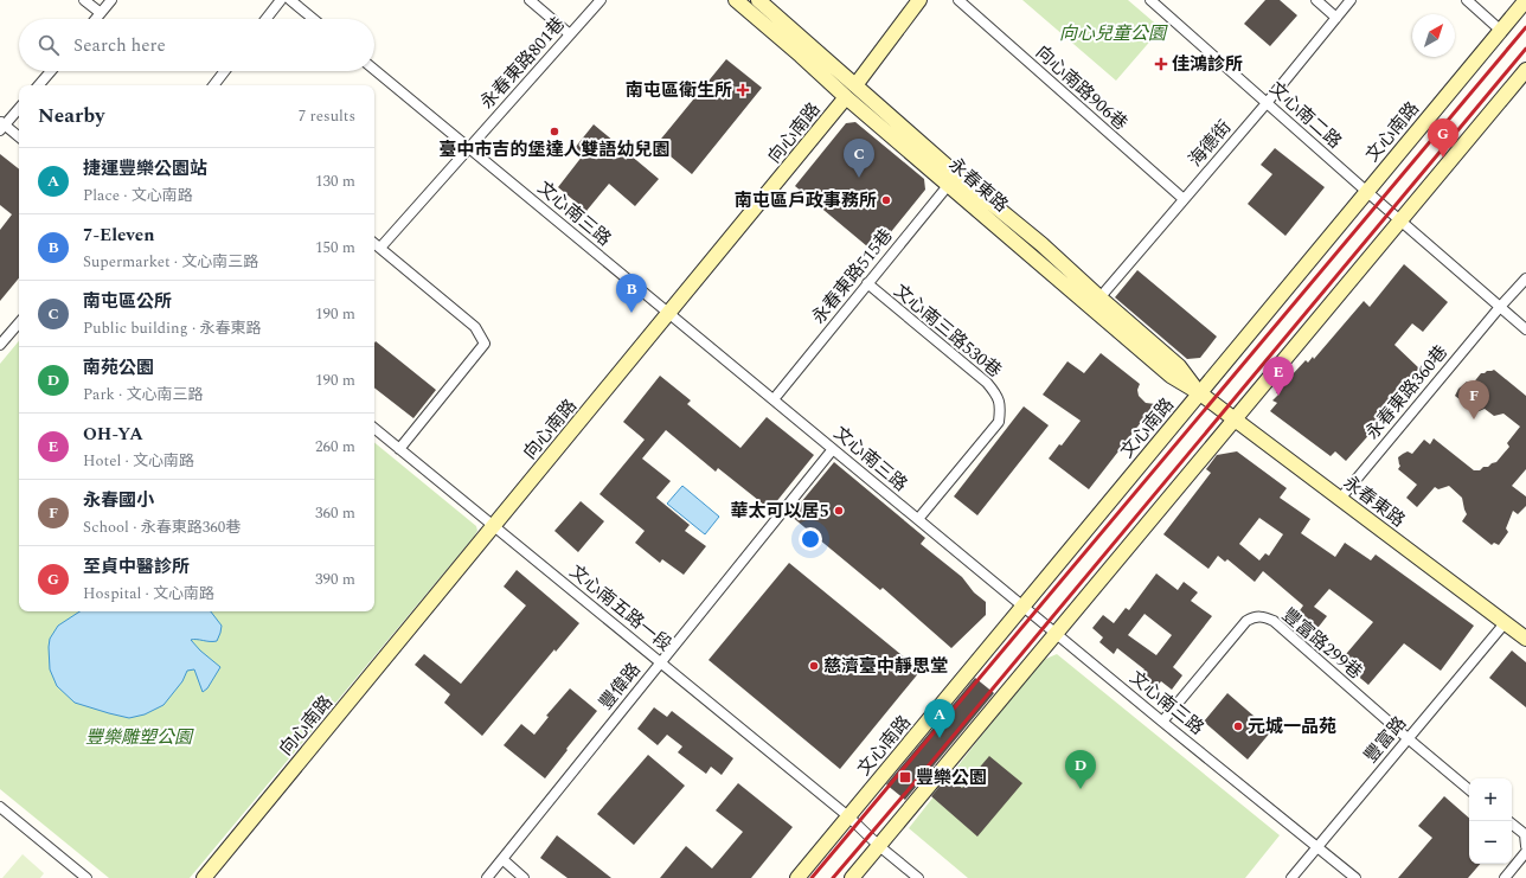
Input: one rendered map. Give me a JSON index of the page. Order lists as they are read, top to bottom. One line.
{"streets":{"street":["永春東路801巷","向心南路906巷","文心南二路","文心南路","向心南路","海德街","永春東路","文心南三路","永春東路515巷","文心南三路530巷","永春東路360巷","文心南五路一段","豐富路299巷","豐偉路","豐富路"]},"crossings":[["永春東路801巷","文心南三路"],["向心南路906巷","海德街"],["文心南二路","文心南路"],["文心南二路","海德街"],["文心南二路","永春東路360巷"],["文心南路","永春東路"],["文心南路","文心南三路"],["文心南路","文心南五路一段"],["向心南路","永春東路"],["向心南路","文心南三路"],["向心南路","文心南五路一段"],["海德街","永春東路"],["永春東路","永春東路515巷"],["永春東路","永春東路360巷"],["永春東路","豐富路"],["文心南三路","永春東路515巷"],["文心南三路","文心南三路530巷"],["文心南三路","豐富路299巷"],["文心南三路","豐偉路"],["文心南三路","豐富路"],["永春東路515巷","文心南三路530巷"],["文心南五路一段","豐偉路"],["豐富路299巷","豐富路"]],"parks":["向心兒童公園","豐樂雕塑公園"],"places":{"health":["佳鴻診所","南屯區衛生所"],"other":["臺中市吉的堡達人雙語幼兒園","南屯區戶政事務所","華太可以居5","慈濟臺中靜思堂","元城一品苑"],"transit":["豐樂公園"]},"north":"top right","page":{"search":"Search here","heading":["Nearby","7 results"],"pins":["G","C","B","E","F","A","D"],"list":[{"mark":"A","name":"捷運豐樂公園站","note":"Place · 文心南路","value":"130 m"},{"mark":"B","name":"7-Eleven","note":"Supermarket · 文心南三路","value":"150 m"},{"mark":"C","name":"南屯區公所","note":"Public building · 永春東路","value":"190 m"},{"mark":"D","name":"南苑公園","note":"Park · 文心南三路","value":"190 m"},{"mark":"E","name":"OH-YA","note":"Hotel · 文心南路","value":"260 m"},{"mark":"F","name":"永春國小","note":"School · 永春東路360巷","value":"360 m"},{"mark":"G","name":"至貞中醫診所","note":"Hospital · 文心南路","value":"390 m"}],"map_buttons":["+","−"]}}
